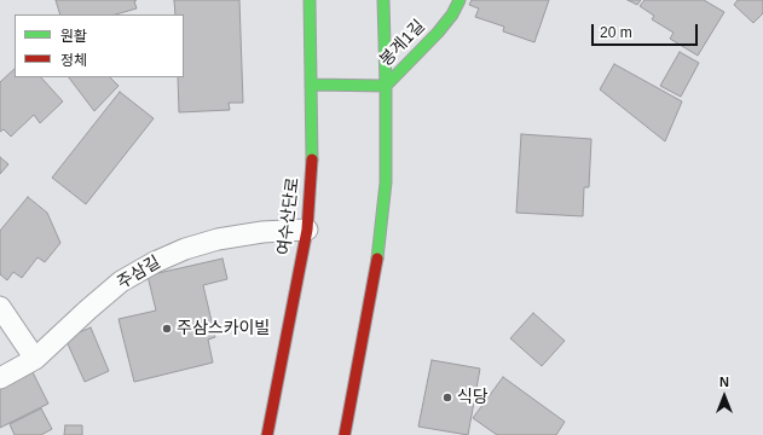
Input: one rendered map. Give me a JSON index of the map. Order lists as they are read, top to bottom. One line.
{"streets":{"street":["봉계1길","여수산단로"],"lane":["주삼길"]},"crossings":[["여수산단로","주삼길"]],"places":["주삼스카이빌","식당"],"legend":["원활","정체"],"scale_bar":"20 m","north":"top"}
